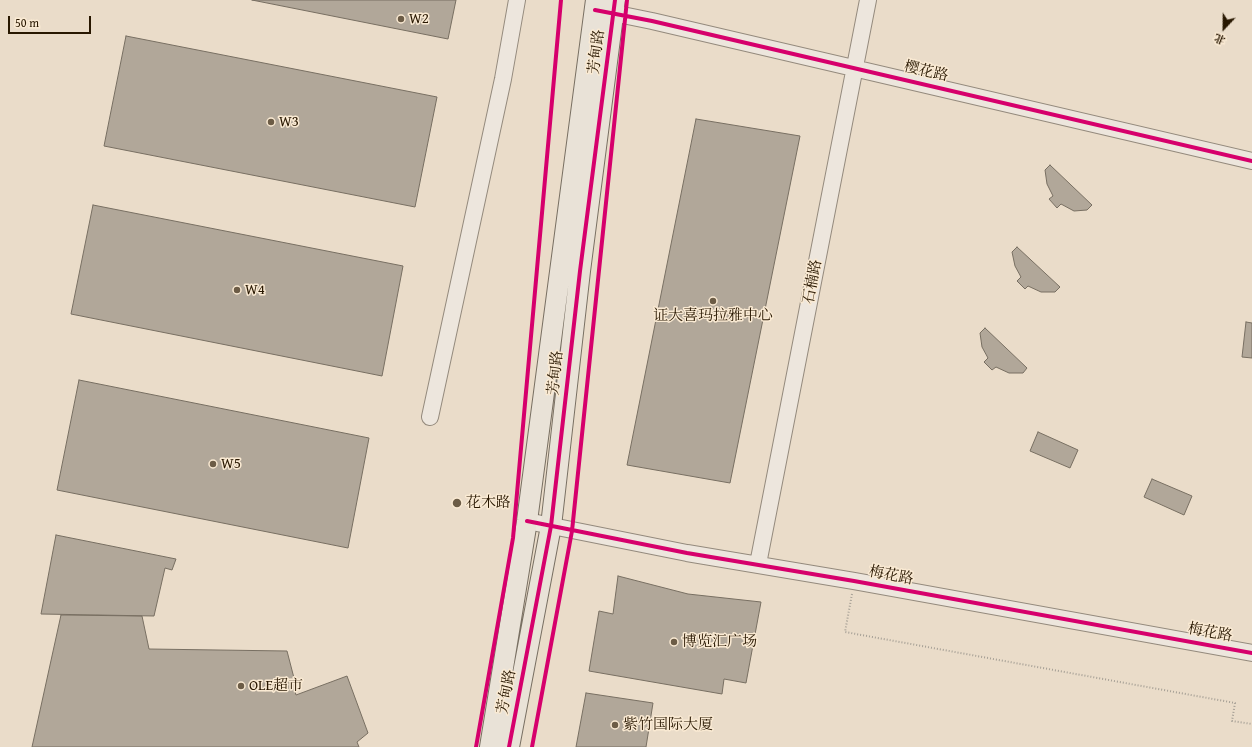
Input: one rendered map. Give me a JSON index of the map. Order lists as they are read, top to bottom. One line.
{"streets":{"main road":["芳甸路"],"street":["樱花路","石楠路","梅花路"]},"crossings":[["芳甸路","樱花路"],["芳甸路","梅花路"],["樱花路","石楠路"],["石楠路","梅花路"]],"places":["W2","W3","W4","证大喜玛拉雅中心","W5","花木路","博览汇广场","OLE超市","紫竹国际大厦"],"scale_bar":"50 m","north":"bottom"}
